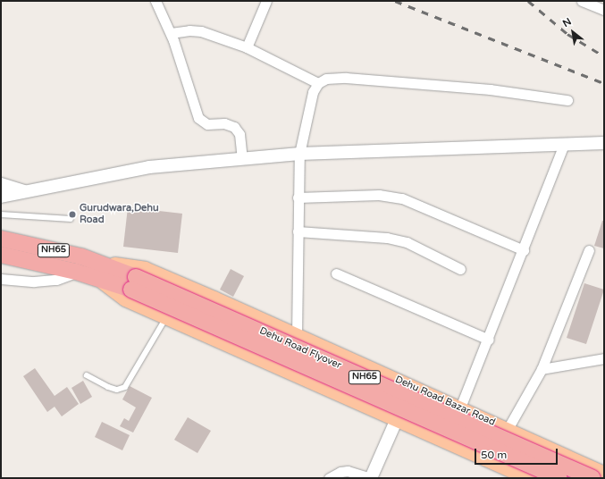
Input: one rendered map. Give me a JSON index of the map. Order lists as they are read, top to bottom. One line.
{"streets":{"highway":["NH65","Dehu Road Flyover"],"main road":["Dehu Road Bazar Road"]},"crossings":[["NH65","Dehu Road Flyover"],["NH65","Dehu Road Bazar Road"],["Dehu Road Flyover","Dehu Road Bazar Road"]],"places":["Gurudwara,Dehu Road"],"scale_bar":"50 m","north":"top left"}
